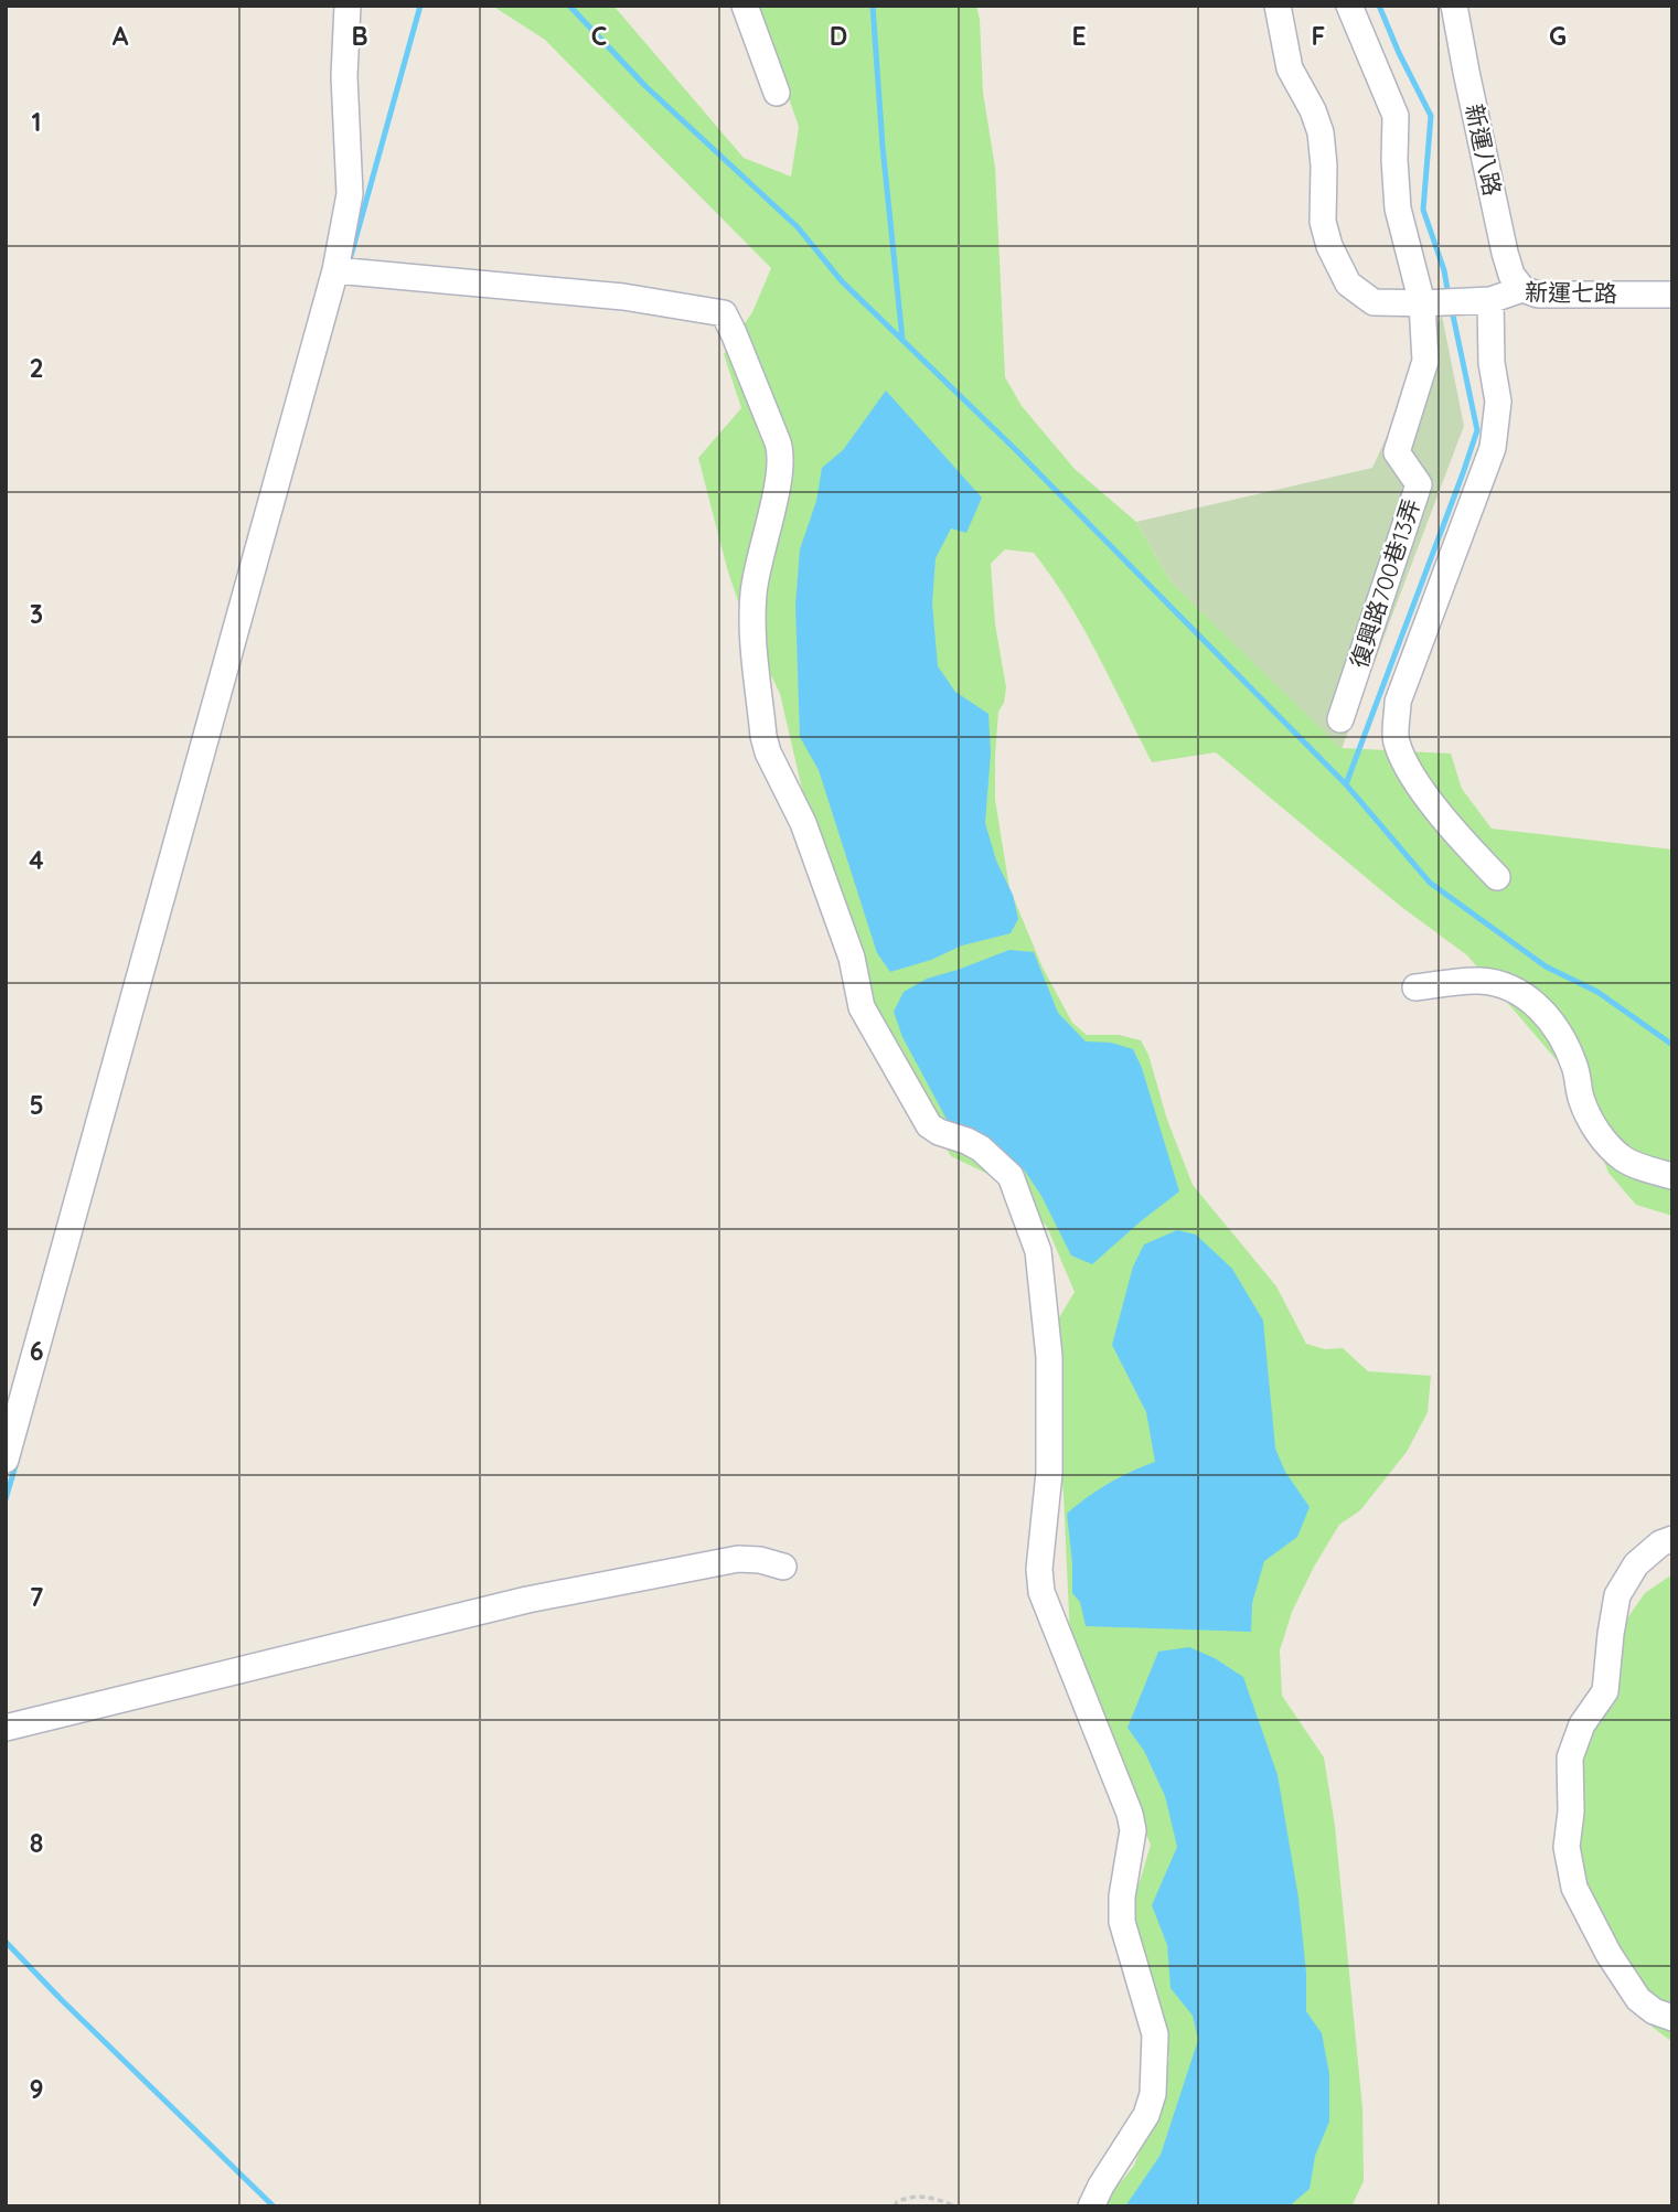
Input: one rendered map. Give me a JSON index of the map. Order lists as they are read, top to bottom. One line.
{"streets":{"street":["新運八路","新運七路","復興路700巷13弄"]},"crossings":[["新運八路","新運七路"],["新運七路","復興路700巷13弄"]],"grid":{"columns":["A","B","C","D","E","F","G"],"rows":["1","2","3","4","5","6","7","8","9"]}}
